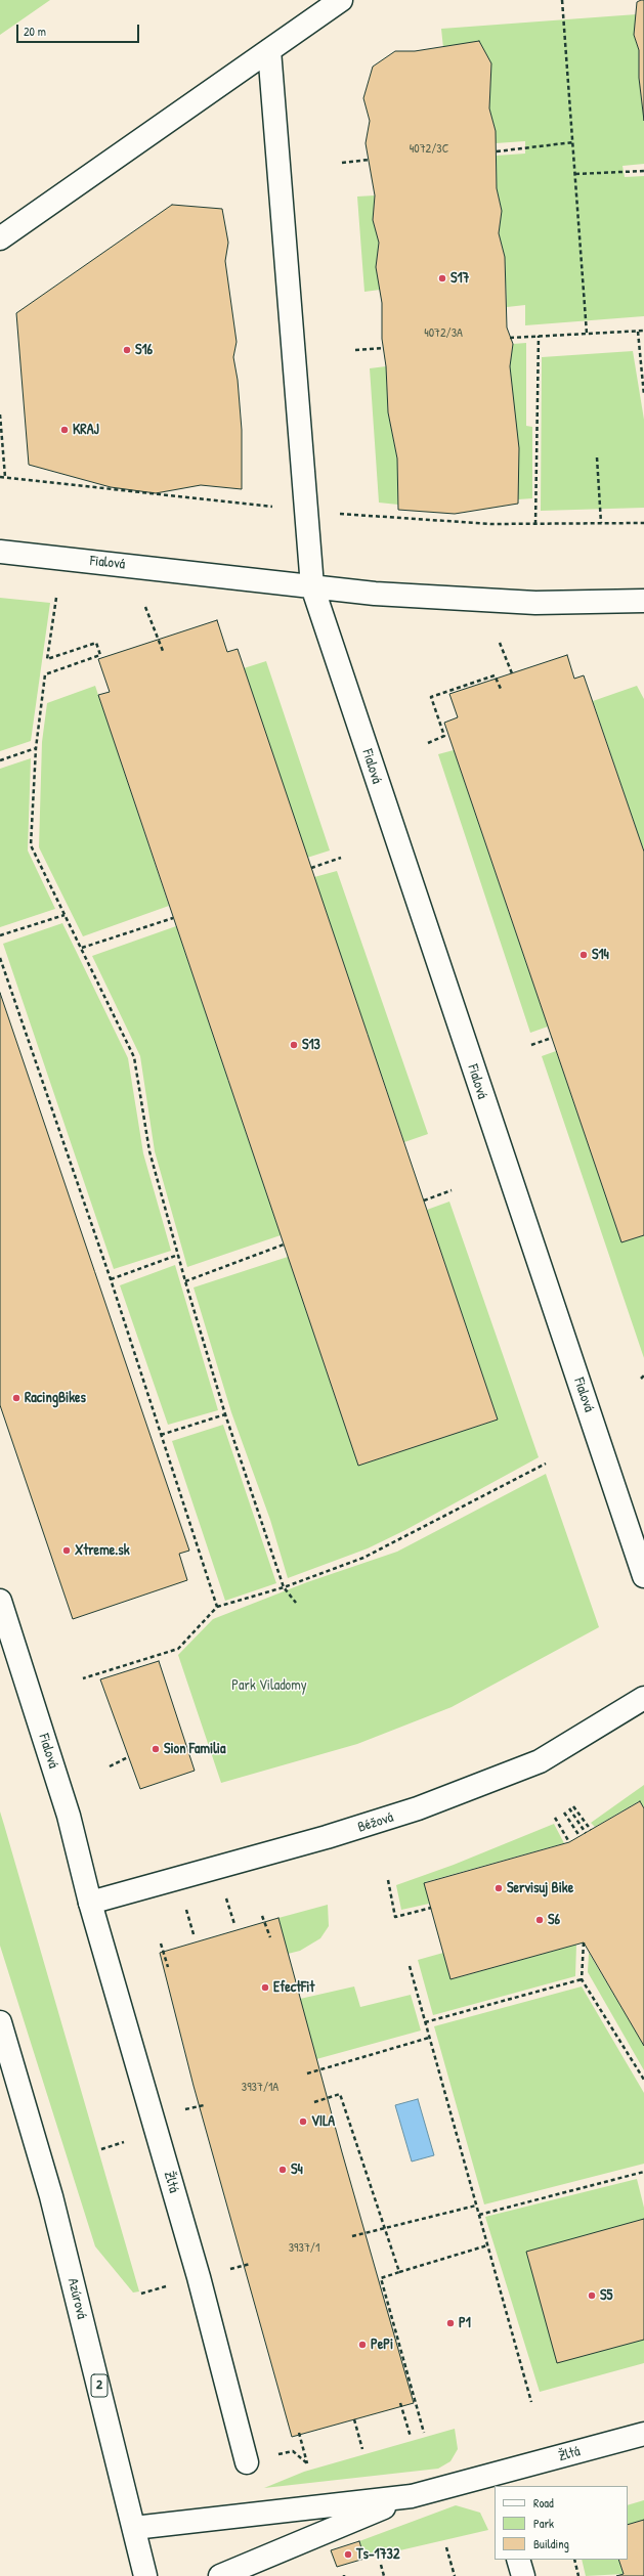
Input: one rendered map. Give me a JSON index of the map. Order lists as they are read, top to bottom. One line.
{"streets":{"street":["Fialová","Béžová","Žltá","Azúrová","2"]},"crossings":[["Fialová","Béžová"],["Fialová","Žltá"],["Béžová","Žltá"]],"parks":["Park Viladomy"],"places":["S17","S16","KRAJ","S14","S13","RacingBikes","Xtreme.sk","Sion Familia","Servisuj Bike","S6","EfectFit","VILA","S4","S5","P1","PePi","Ts-1732"],"house_numbers":["4072/3C","4072/3A","3937/1A","3937/1"],"legend":["Road","Park","Building"],"scale_bar":"20 m"}
